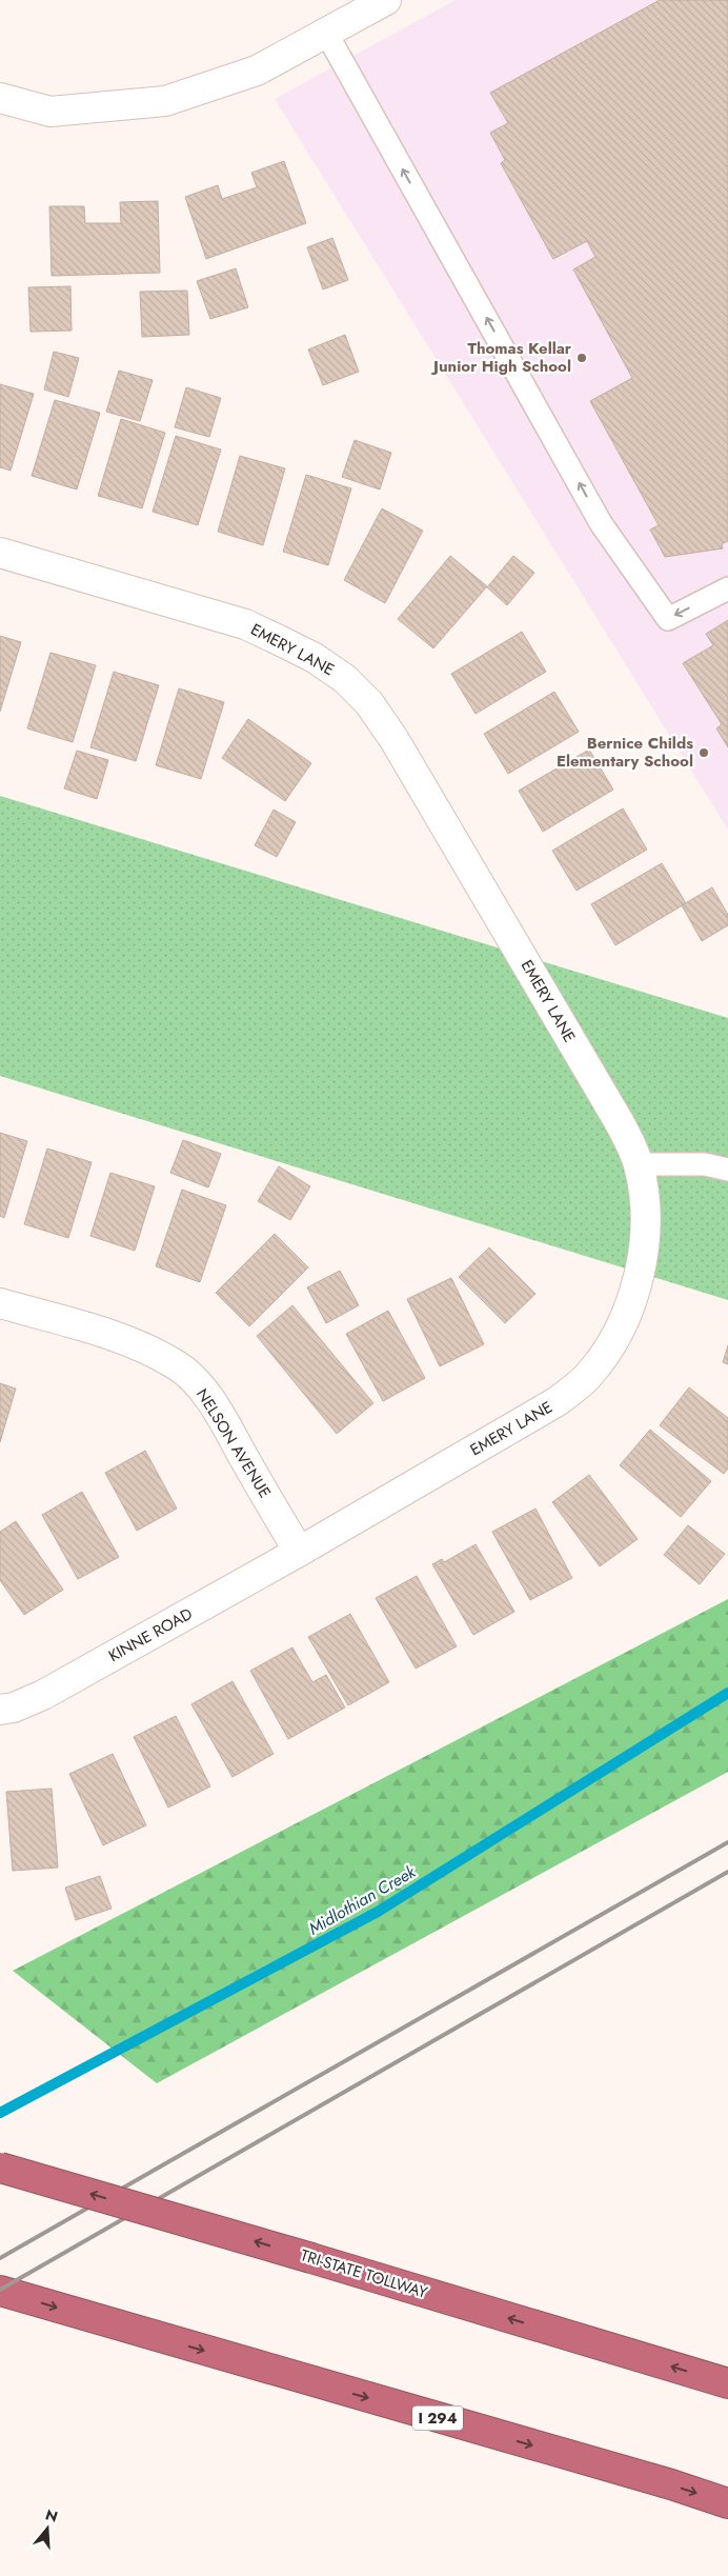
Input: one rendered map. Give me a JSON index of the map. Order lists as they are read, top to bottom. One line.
{"streets":{"highway":["TRI-STATE TOLLWAY","I 294"],"street":["EMERY LANE","NELSON AVENUE","KINNE ROAD"]},"crossings":[["EMERY LANE","NELSON AVENUE"],["EMERY LANE","KINNE ROAD"],["NELSON AVENUE","KINNE ROAD"]],"water":["Midlothian Creek"],"places":["Thomas Kellar Junior High School","Bernice Childs Elementary School"],"north":"top"}
